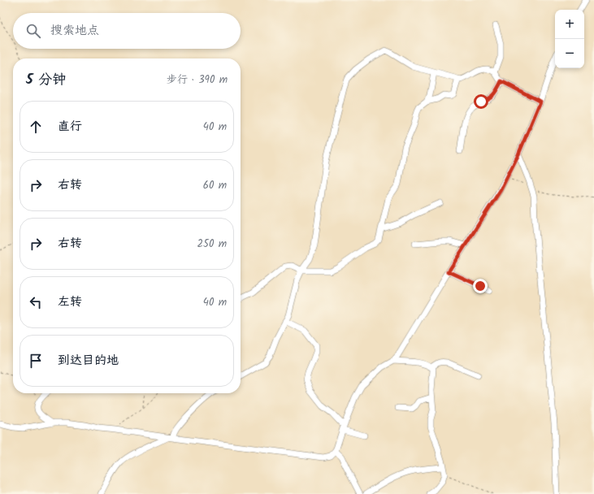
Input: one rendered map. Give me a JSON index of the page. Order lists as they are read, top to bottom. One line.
{"page":{"map_buttons":["+","−"],"search":"搜索地点","heading":["5 分钟","步行 · 390 m"],"list":[["直行","40 m"],["右转","60 m"],["右转","250 m"],["左转","40 m"],"到达目的地"]}}
